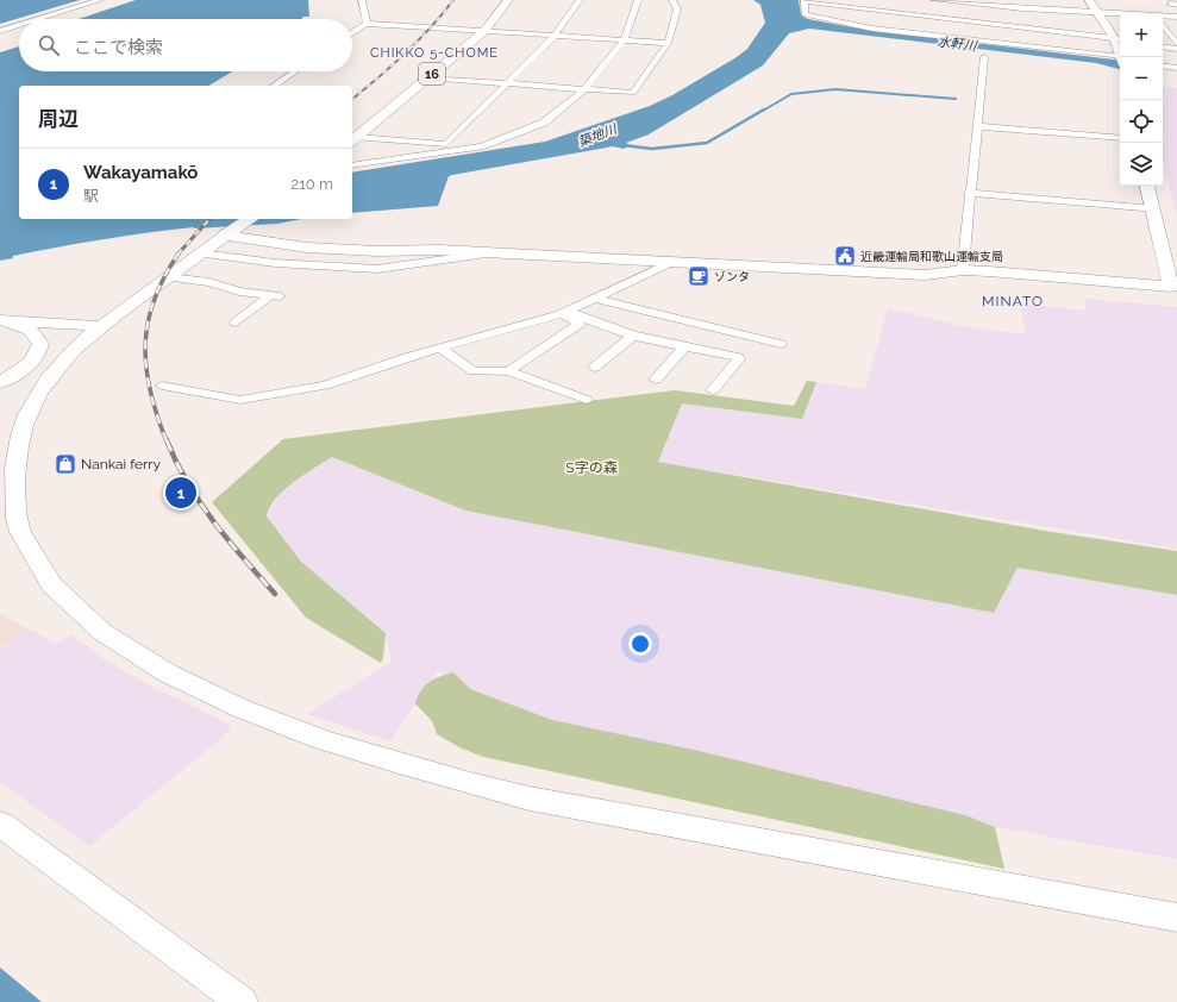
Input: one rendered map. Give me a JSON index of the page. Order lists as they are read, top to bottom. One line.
{"streets":{"main road":["16"]},"districts":["CHIKKO 5-CHOME","MINATO"],"water":["水軒川","築地川"],"parks":["S字の森"],"places":{"public building":["近畿運輸局和歌山運輸支局"],"cafe":["ゾンタ"],"shop":["Nankai ferry"]},"page":{"map_buttons":["+","−"],"search":"ここで検索","heading":"周辺","list":[{"mark":"1","name":"Wakayamakō","note":"駅","value":"210 m"}],"pins":"1"}}
